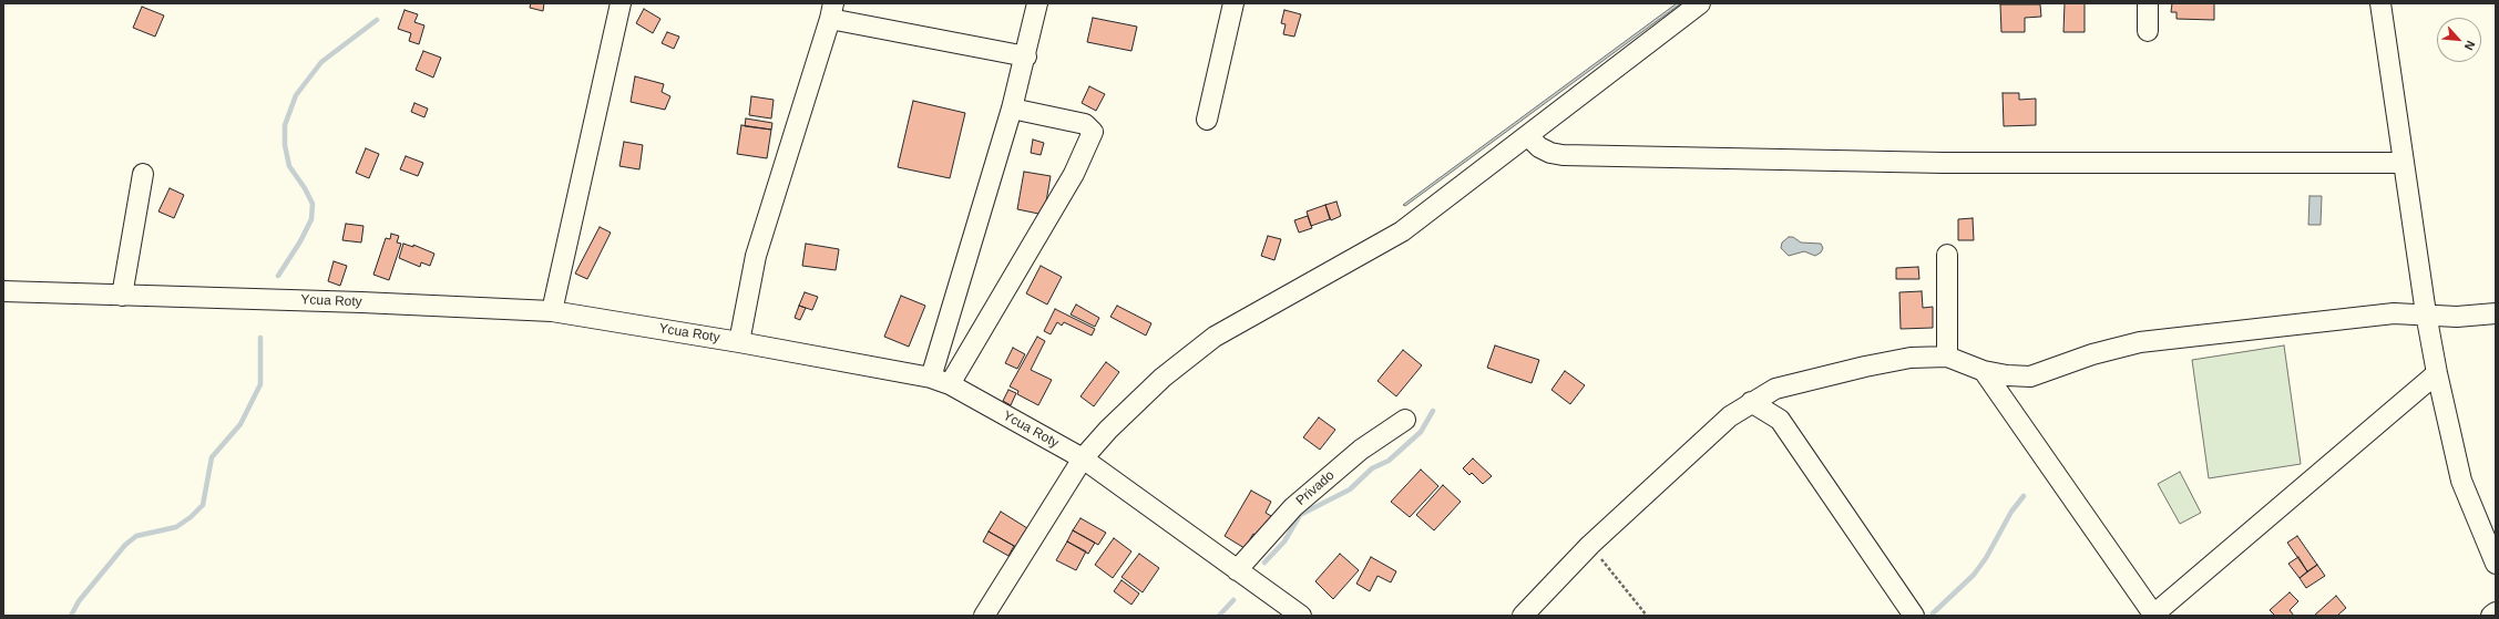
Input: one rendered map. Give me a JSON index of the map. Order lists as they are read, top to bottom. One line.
{"streets":{"street":["Ycua Roty","Privado"]},"crossings":[["Ycua Roty","Privado"]],"north":"bottom right"}
